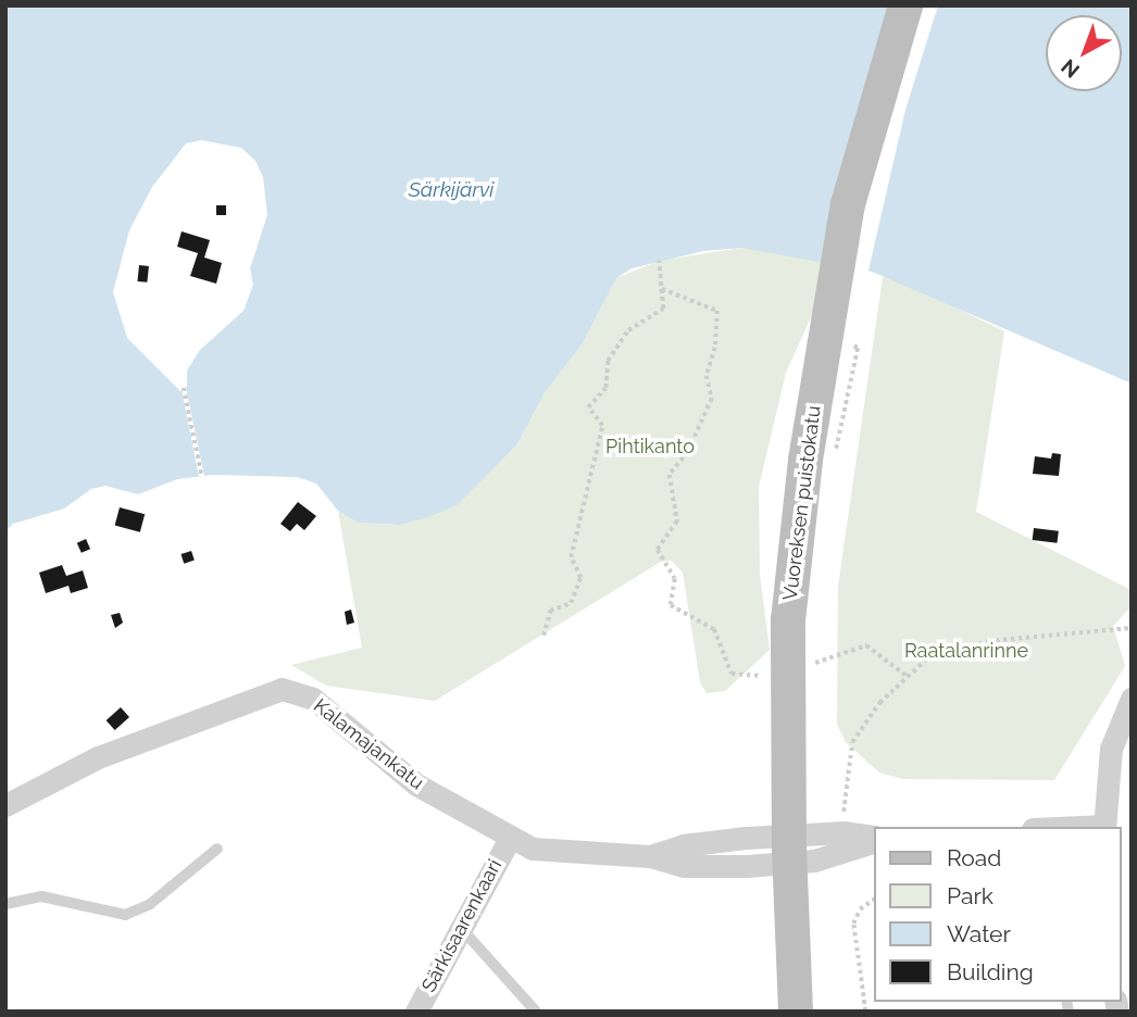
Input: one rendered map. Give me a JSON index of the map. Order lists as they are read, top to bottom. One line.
{"streets":{"main road":["Vuoreksen puistokatu"],"street":["Kalamajankatu","Särkisaarenkaari"]},"crossings":[["Vuoreksen puistokatu","Kalamajankatu"],["Kalamajankatu","Särkisaarenkaari"]],"water":["Särkijärvi"],"parks":["Pihtikanto","Raatalanrinne"],"legend":["Road","Park","Water","Building"],"north":"bottom left"}
